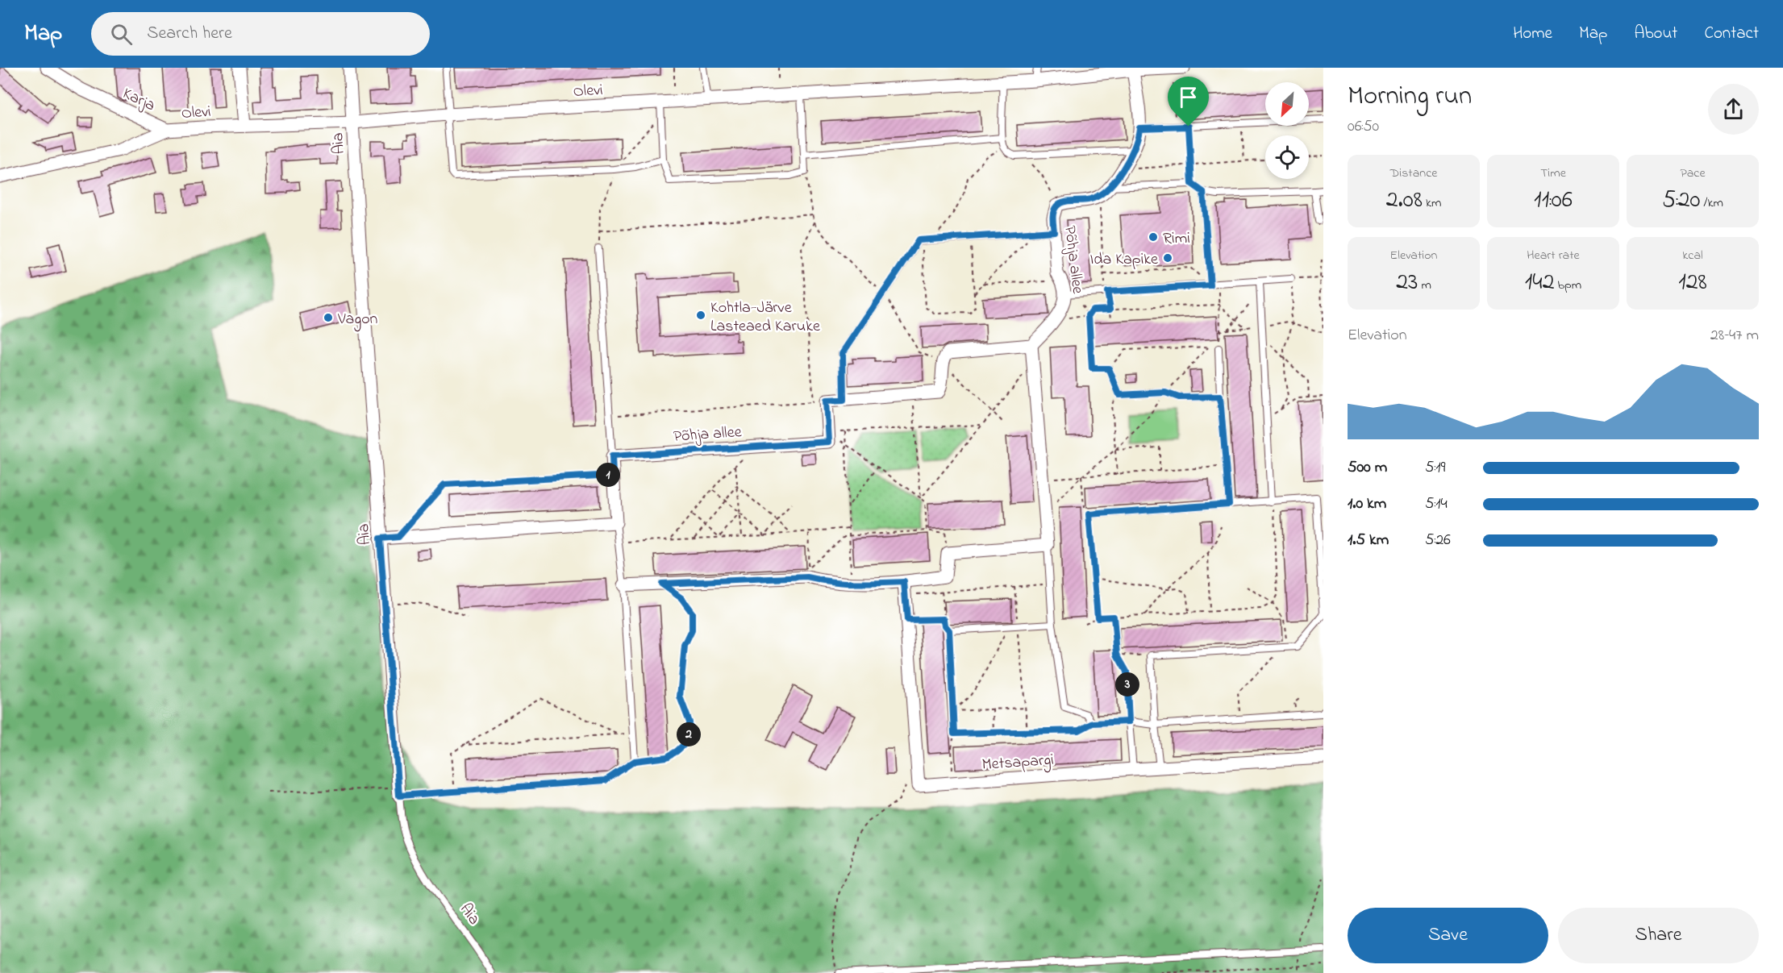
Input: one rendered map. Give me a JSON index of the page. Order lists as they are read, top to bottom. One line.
{"streets":{"street":["Olevi","Karja","Aia","Põhja allee","Metsapargi"]},"crossings":[["Olevi","Karja"],["Olevi","Aia"]],"places":["Rimi","Ida Kapike","Kohtla-Järve Lasteaed Karuke","Vagon"],"north":"bottom left","page":{"header":"Map","search":"Search here","nav":["Home","Map","About","Contact"],"heading":["Morning run","06:50"],"stats":[["Distance","2.08 km"],["Time","11:06"],["Pace","5:20 /km"],["Elevation","23 m"],["Heart rate","142 bpm"],["kcal","128"]],"chart":["Elevation","28–47 m"],"list":[{"name":"500 m","note":"5:19"},{"name":"1.0 km","note":"5:14"},{"name":"1.5 km","note":"5:26"}],"pins":["1","3","2"],"buttons":["Save","Share"]}}
